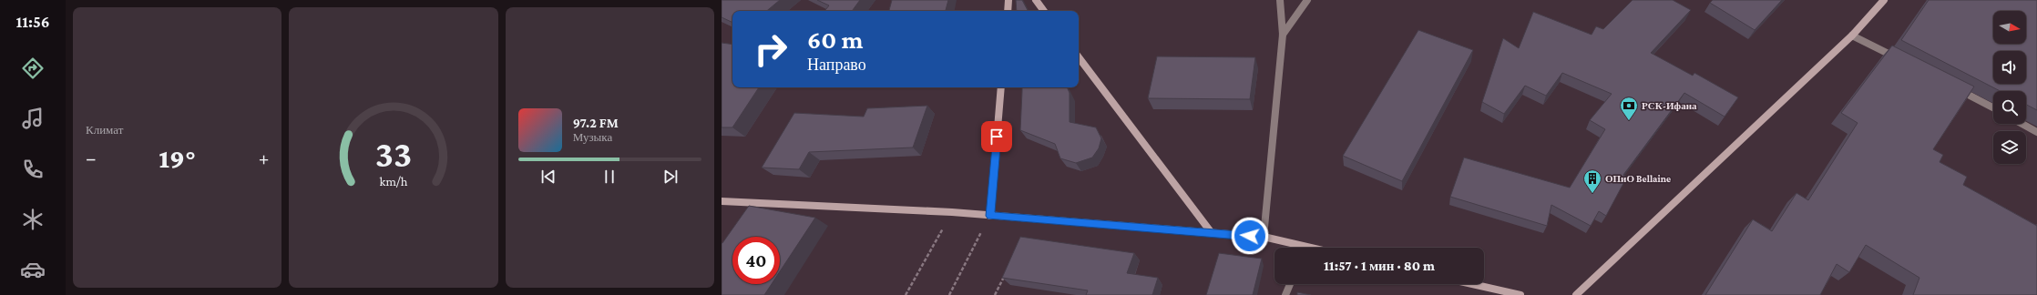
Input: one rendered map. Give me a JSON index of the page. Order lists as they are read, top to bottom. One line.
{"places":{"bank":["РСК-Ифана"],"building":["ОПиО Bellaine"]},"north":"right","page":{"tabs":"11:56","tile":"Климат","turn":["60 m","Направо"],"song":["97.2 FM","Музыка"],"heat":["−","19°","+"],"limit":"40","trip":"11:57 · 1 мин · 80 m","gauge":["33","km/h"]}}
